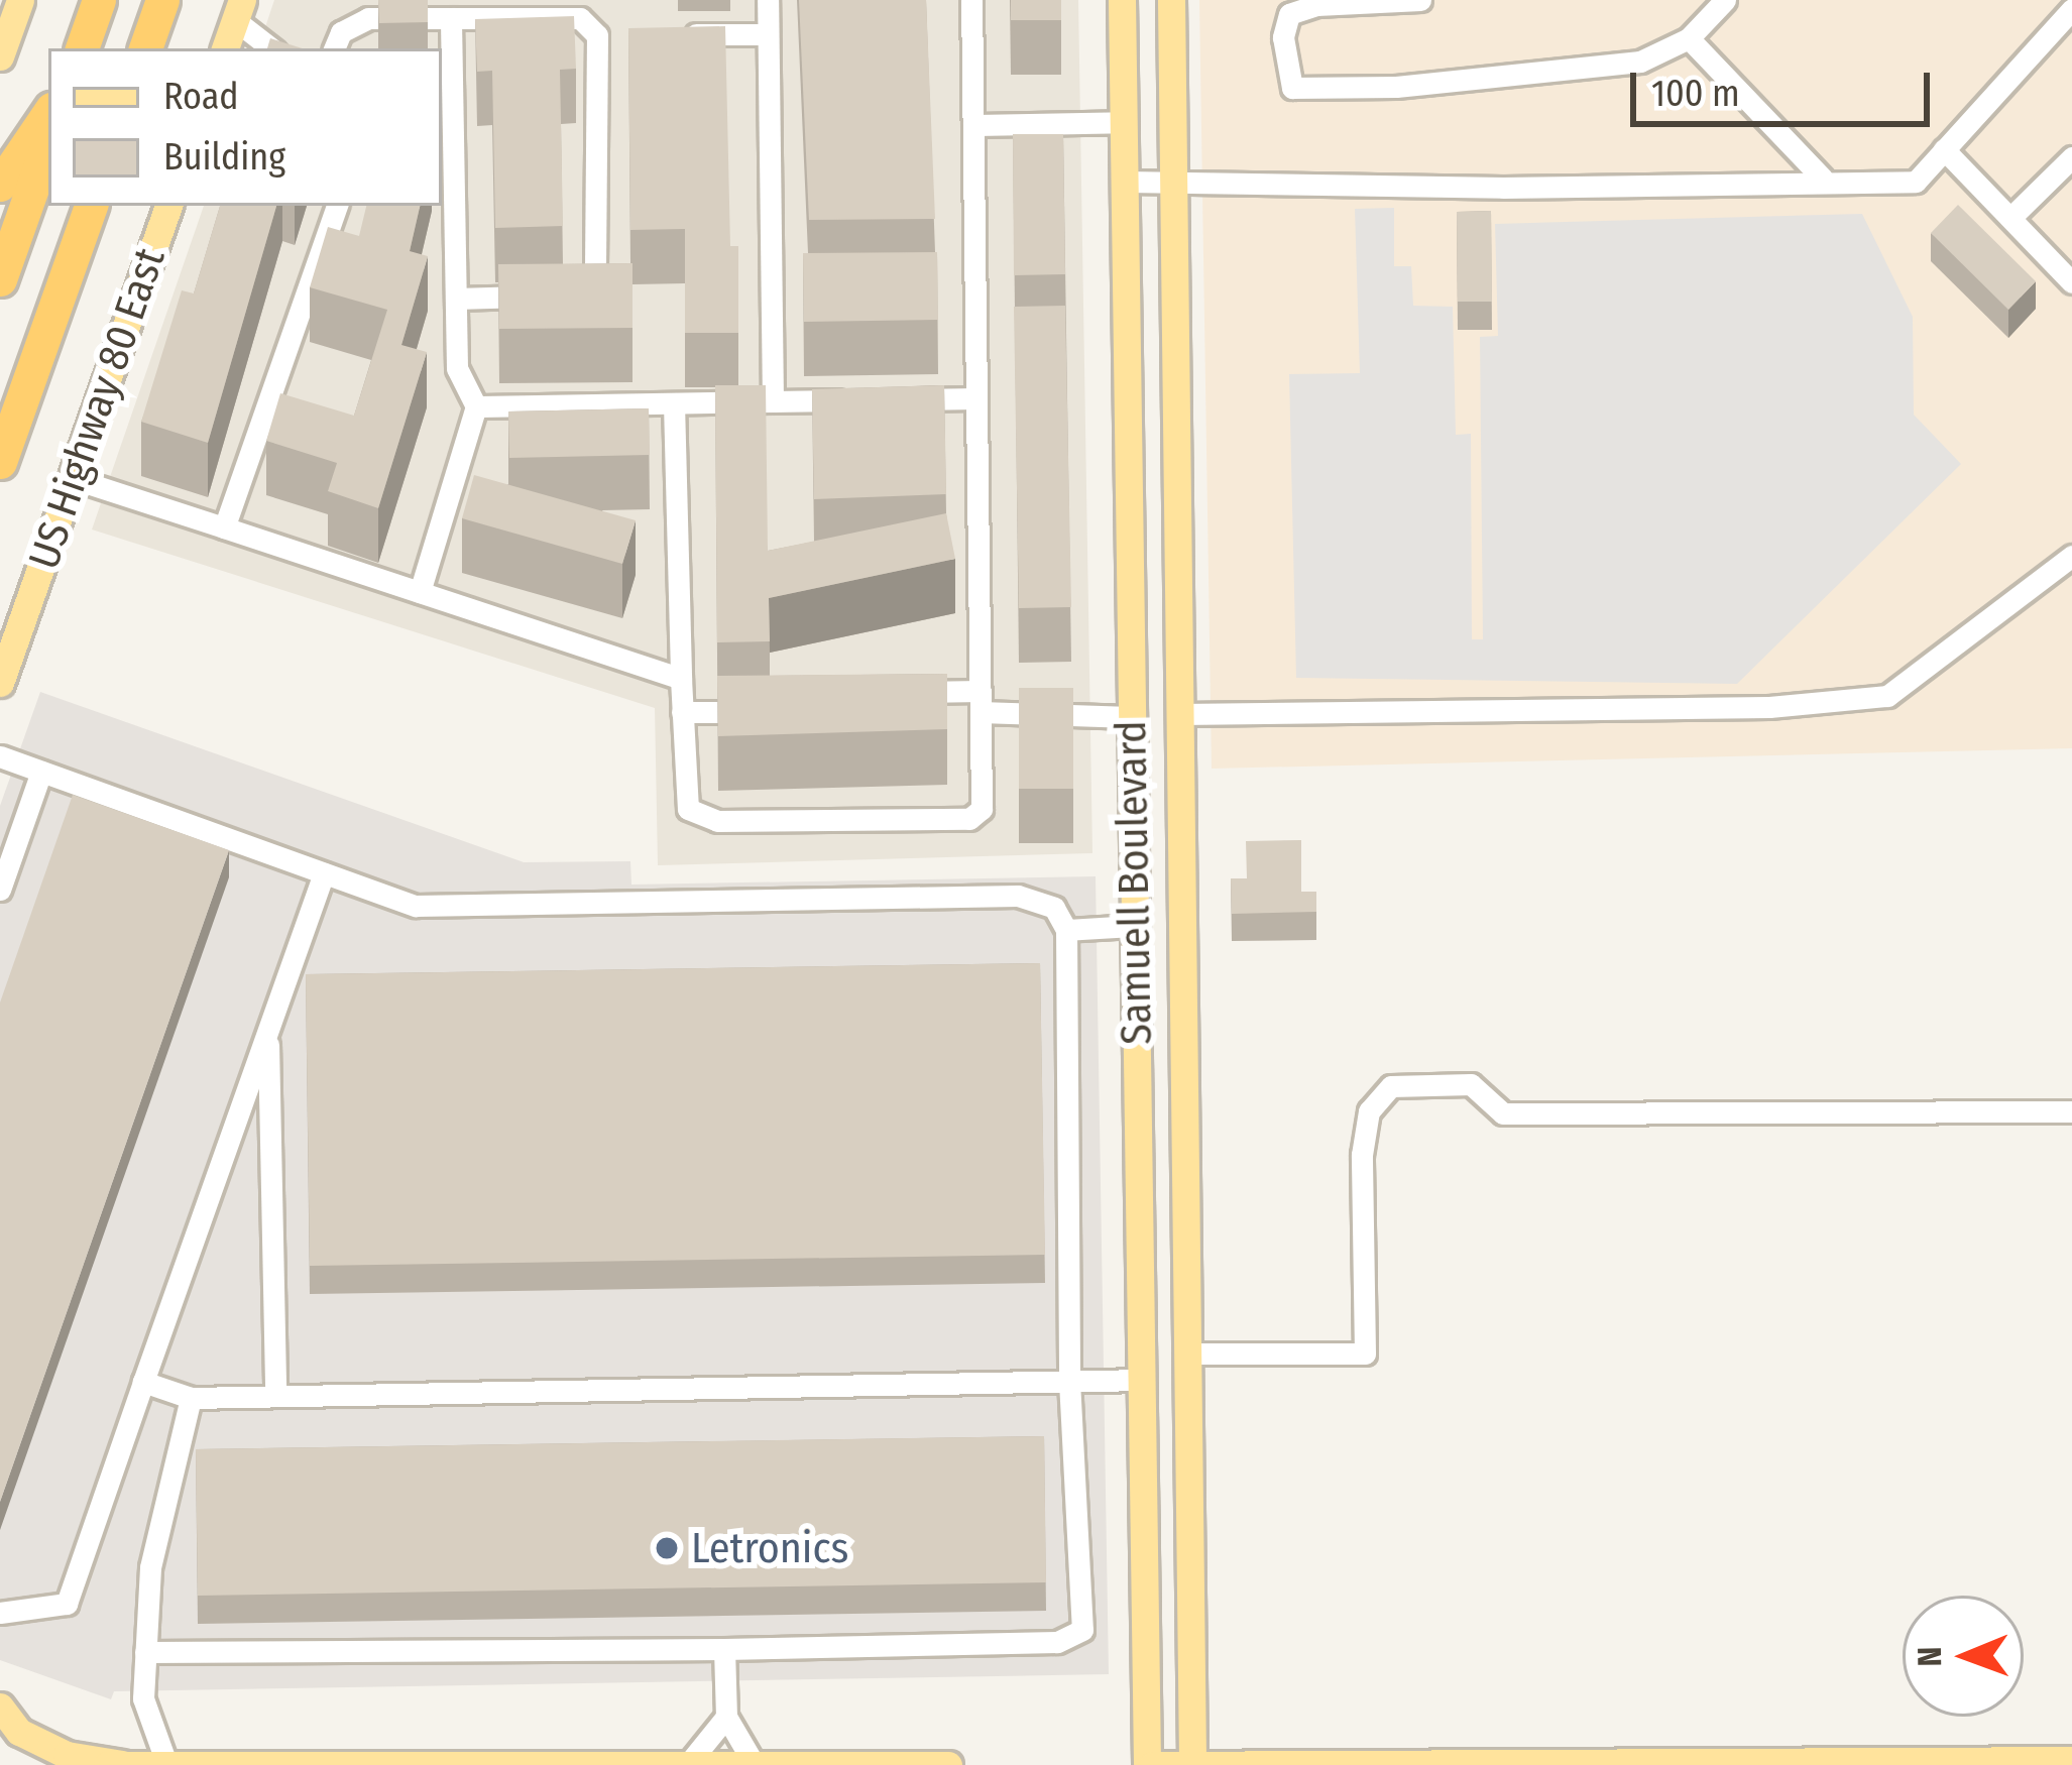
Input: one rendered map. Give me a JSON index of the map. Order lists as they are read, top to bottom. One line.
{"streets":{"main road":["US Highway 80 East","Samuell Boulevard"]},"places":["Letronics"],"legend":["Road","Building"],"scale_bar":"100 m","north":"left"}
